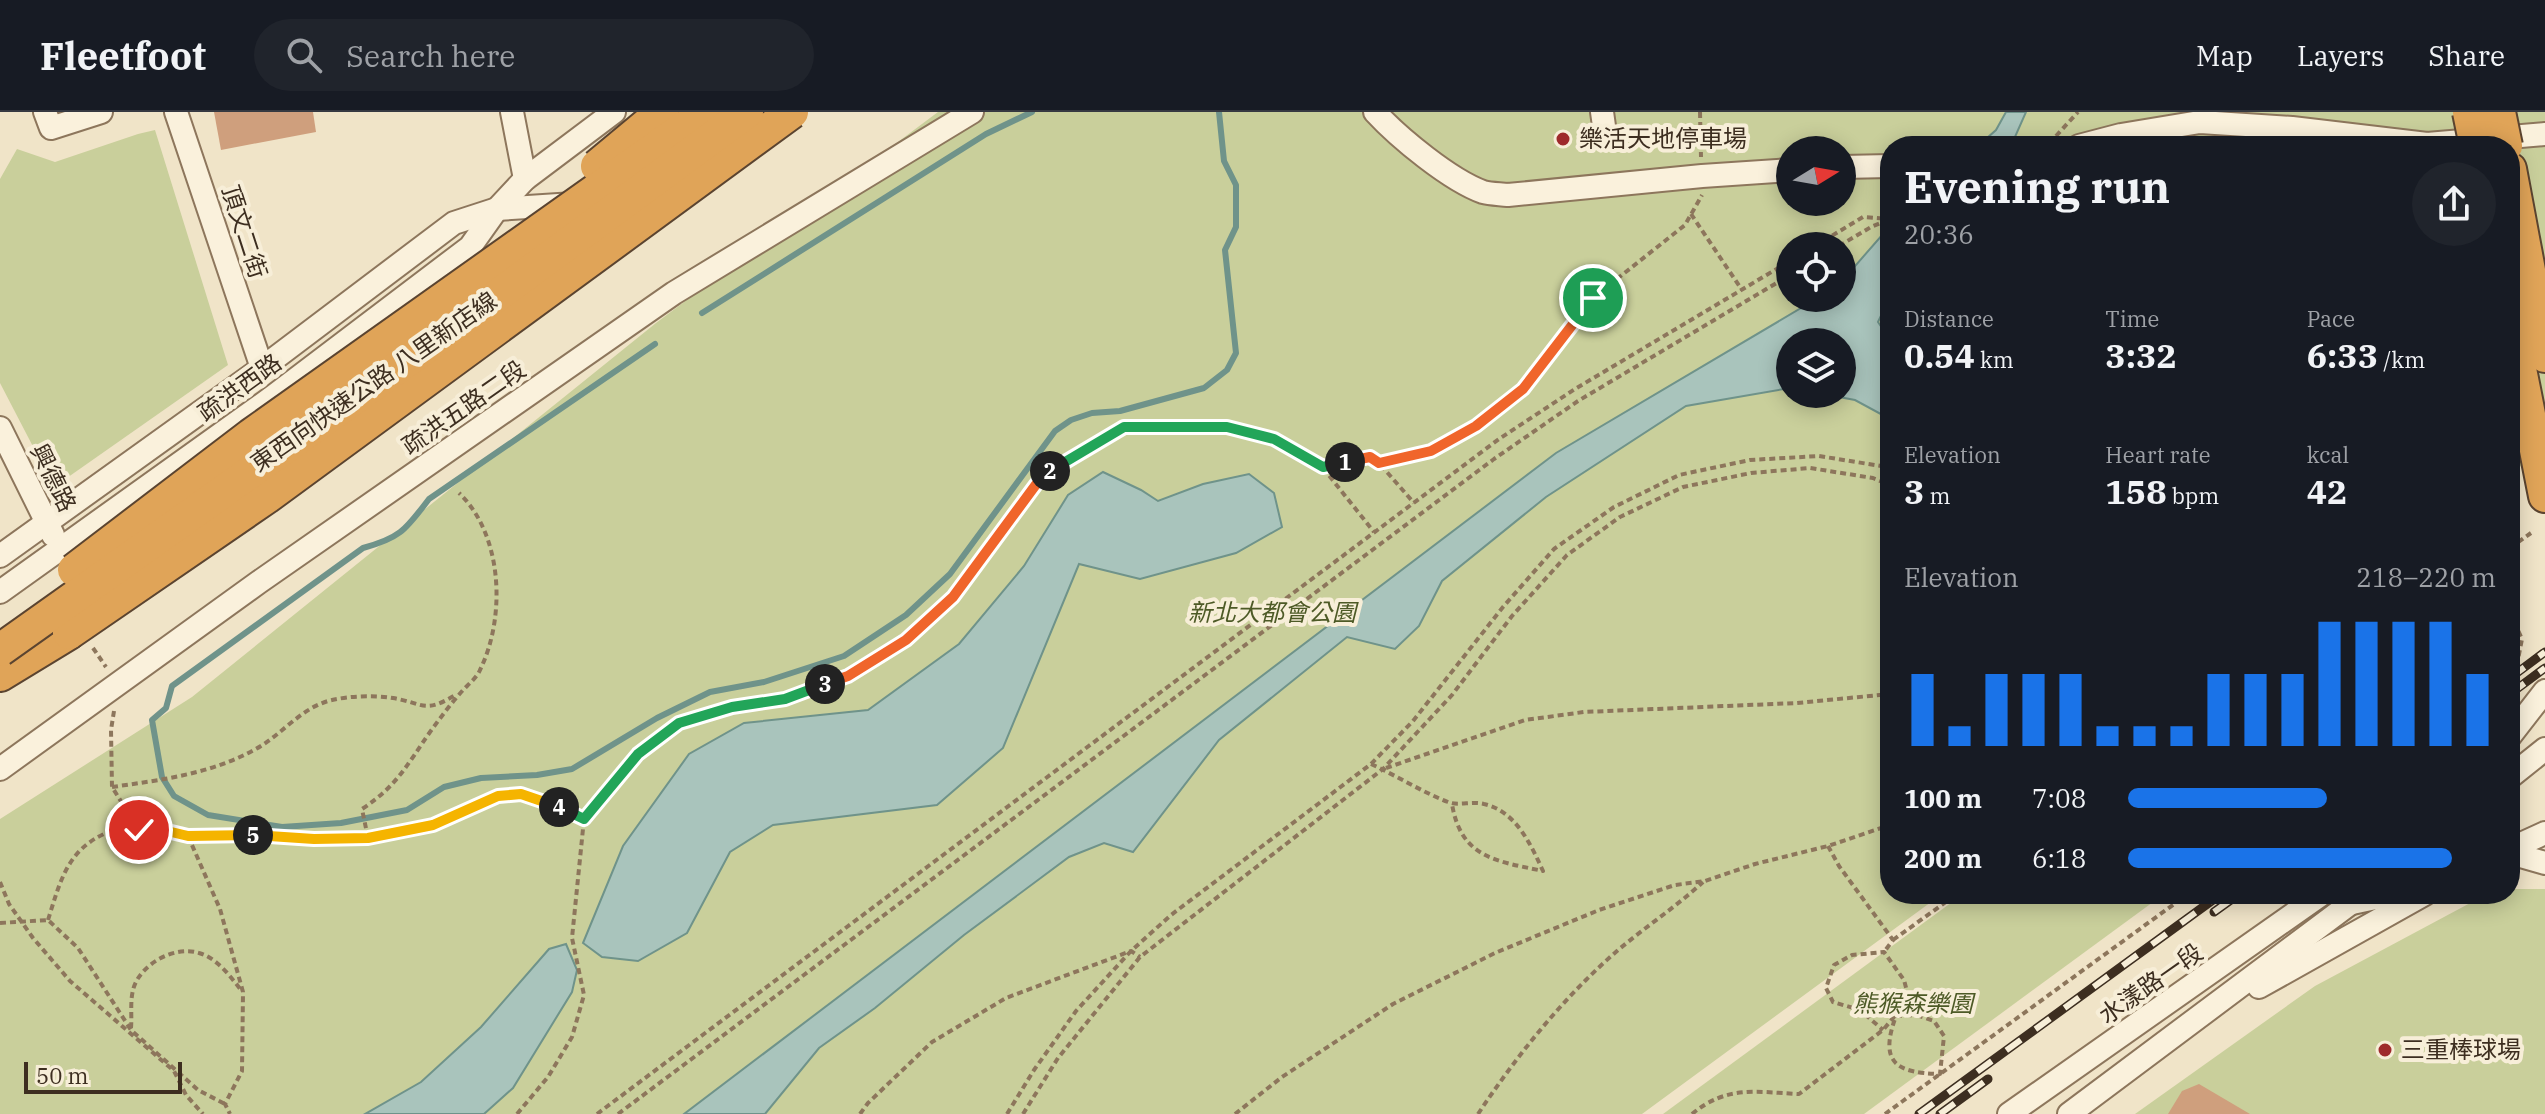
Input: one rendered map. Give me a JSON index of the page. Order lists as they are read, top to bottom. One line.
{"streets":{"highway":["東西向快速公路 八里新店線"],"street":["頂文二街","疏洪西路","疏洪五路二段","興德路","水漾路一段"]},"crossings":[["頂文二街","疏洪西路"],["疏洪西路","興德路"]],"parks":["新北大都會公園","熊猴森樂園"],"places":["樂活天地停車場","三重棒球場"],"scale_bar":"50 m","north":"right","page":{"header":"Fleetfoot","search":"Search here","nav":["Map","Layers","Share"],"heading":["Evening run","20:36"],"stats":[["Distance","0.54 km"],["Time","3:32"],["Pace","6:33 /km"],["Elevation","3 m"],["Heart rate","158 bpm"],["kcal","42"]],"pins":["1","2","3","4","5"],"chart":["Elevation","218–220 m"],"list":[{"name":"100 m","note":"7:08"},{"name":"200 m","note":"6:18"}],"scale":"50 m"}}
